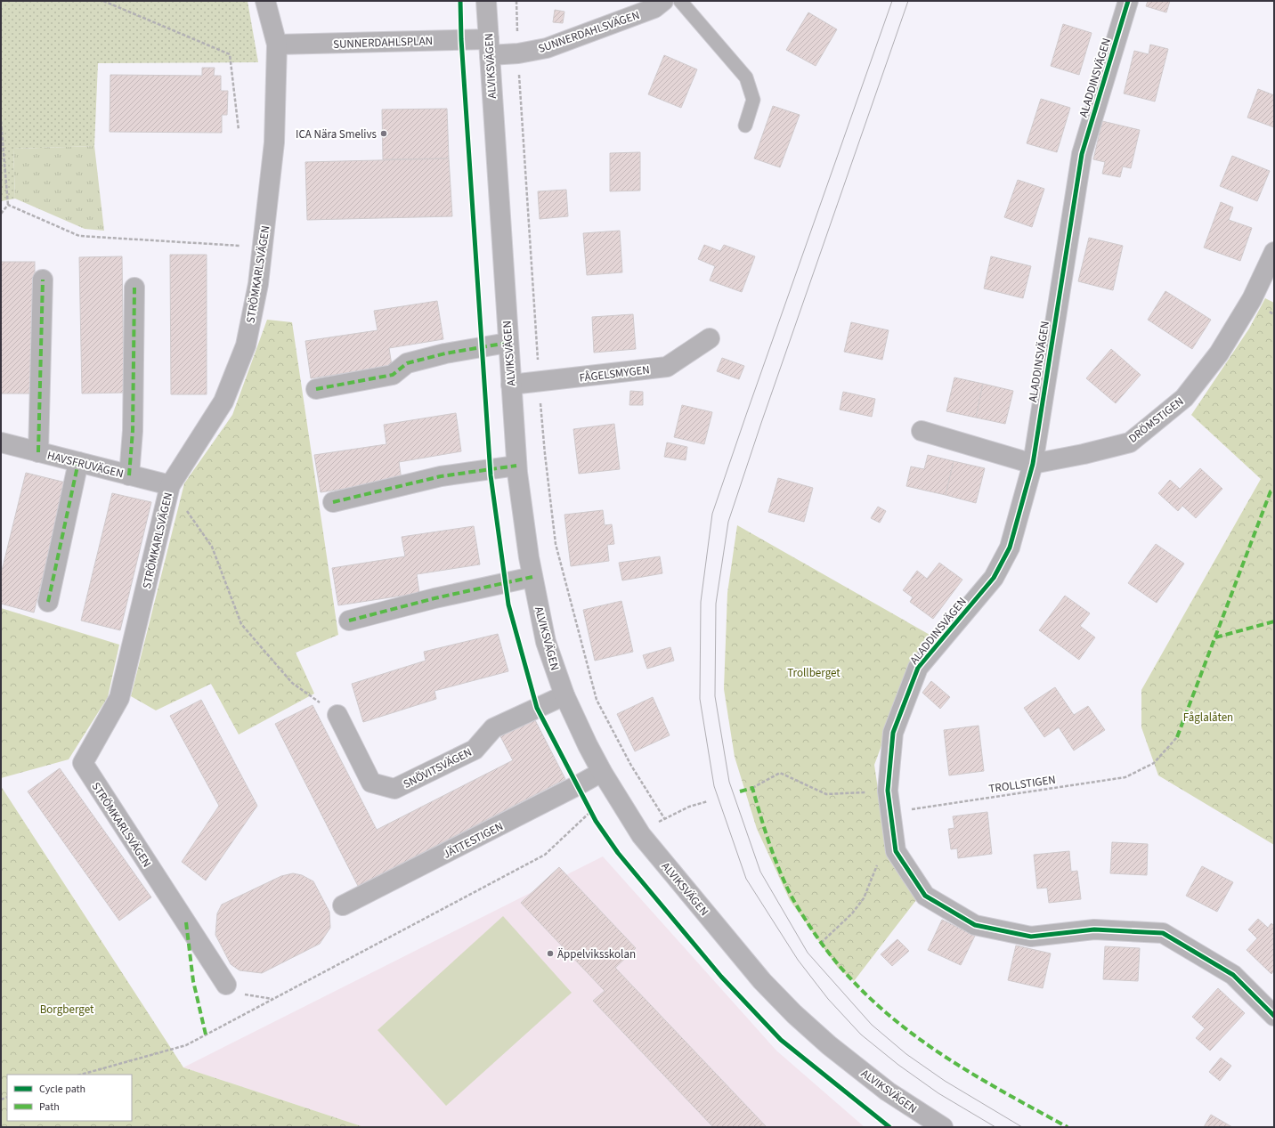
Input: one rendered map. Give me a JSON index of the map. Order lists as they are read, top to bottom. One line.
{"streets":{"street":["SUNNERDAHLSVÄGEN","SUNNERDAHLSPLAN","ALVIKSVÄGEN","ALADDINSVÄGEN","STRÖMKARLSVÄGEN","FÅGELSMYGEN","DRÖMSTIGEN","HAVSFRUVÄGEN","SNÖVITSVÄGEN","JÄTTESTIGEN"],"path":["TROLLSTIGEN"]},"crossings":[["SUNNERDAHLSVÄGEN","SUNNERDAHLSPLAN"],["SUNNERDAHLSVÄGEN","ALVIKSVÄGEN"],["SUNNERDAHLSPLAN","ALVIKSVÄGEN"],["SUNNERDAHLSPLAN","STRÖMKARLSVÄGEN"],["ALVIKSVÄGEN","FÅGELSMYGEN"],["ALVIKSVÄGEN","SNÖVITSVÄGEN"],["ALVIKSVÄGEN","JÄTTESTIGEN"],["ALADDINSVÄGEN","DRÖMSTIGEN"],["ALADDINSVÄGEN","TROLLSTIGEN"],["STRÖMKARLSVÄGEN","HAVSFRUVÄGEN"]],"parks":["Trollberget","Fåglalåten","Borgberget"],"places":["ICA Nära Smelivs","Äppelviksskolan"],"legend":["Cycle path","Path"]}
